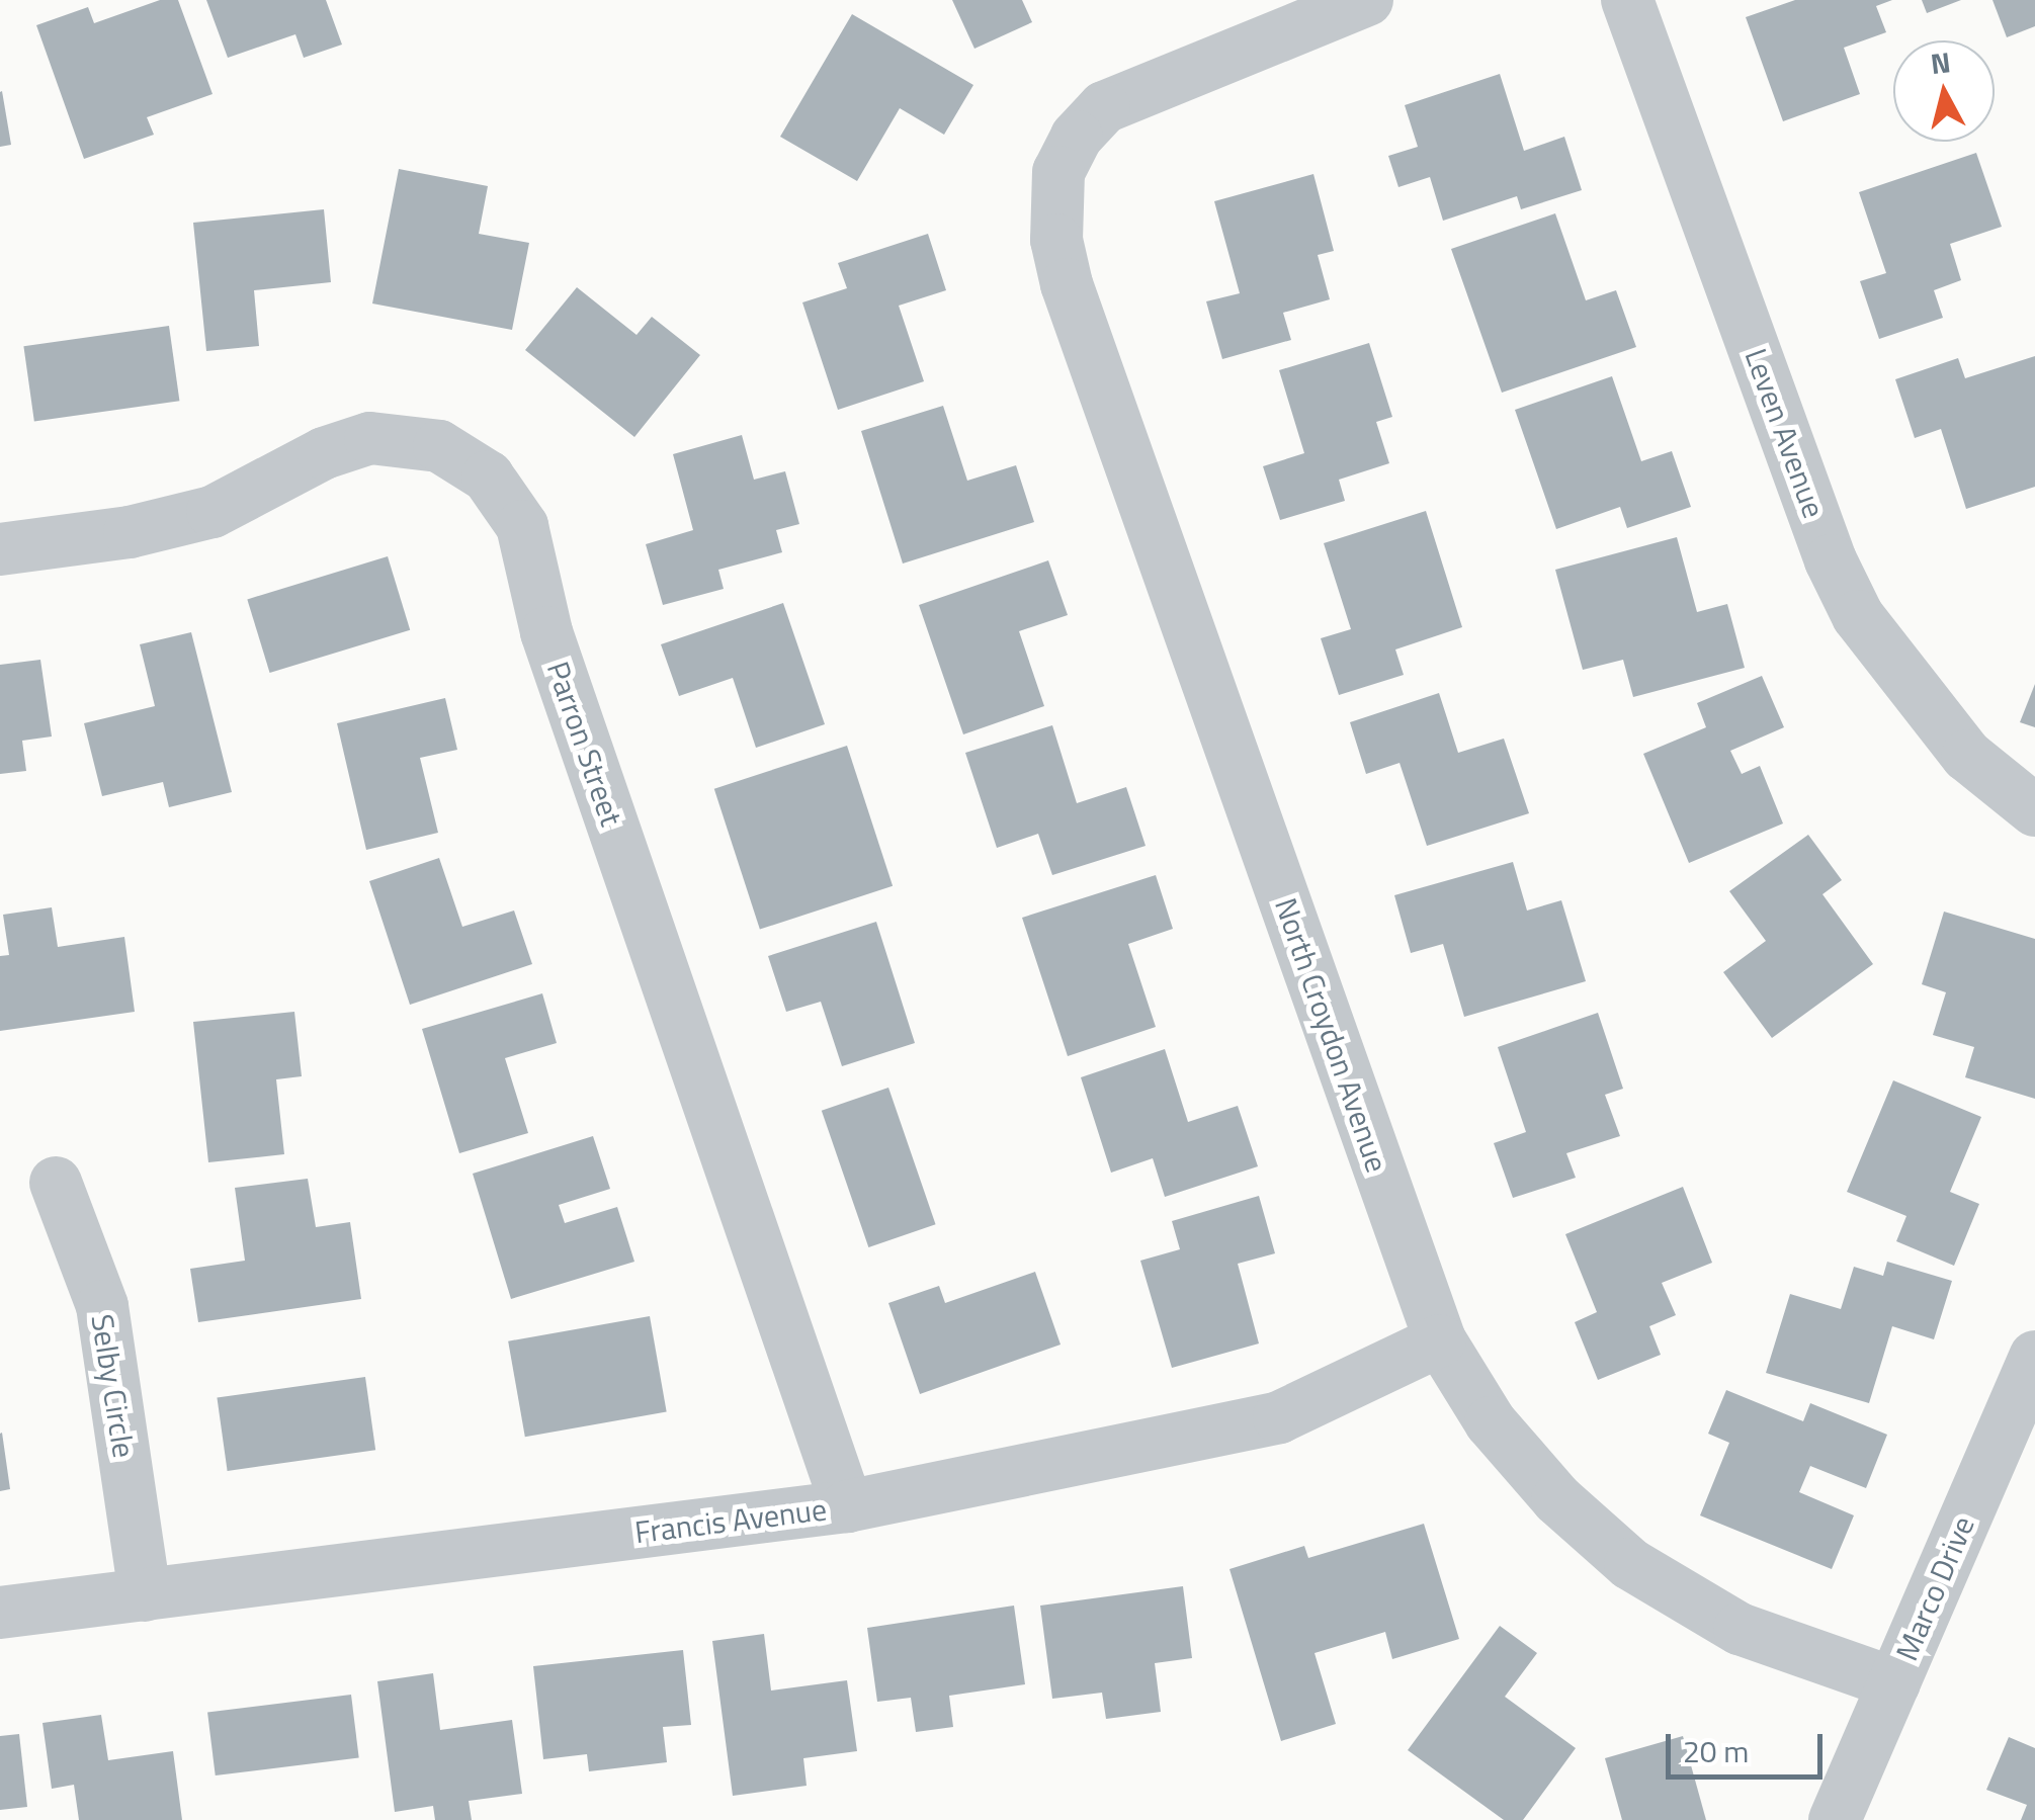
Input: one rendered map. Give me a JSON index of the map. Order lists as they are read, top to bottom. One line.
{"streets":{"street":["Leven Avenue","Parron Street","North Croydon Avenue","Selby Circle","Francis Avenue","Marco Drive"]},"crossings":[["Parron Street","Francis Avenue"],["North Croydon Avenue","Francis Avenue"],["North Croydon Avenue","Marco Drive"],["Selby Circle","Francis Avenue"]],"scale_bar":"20 m","north":"top"}
